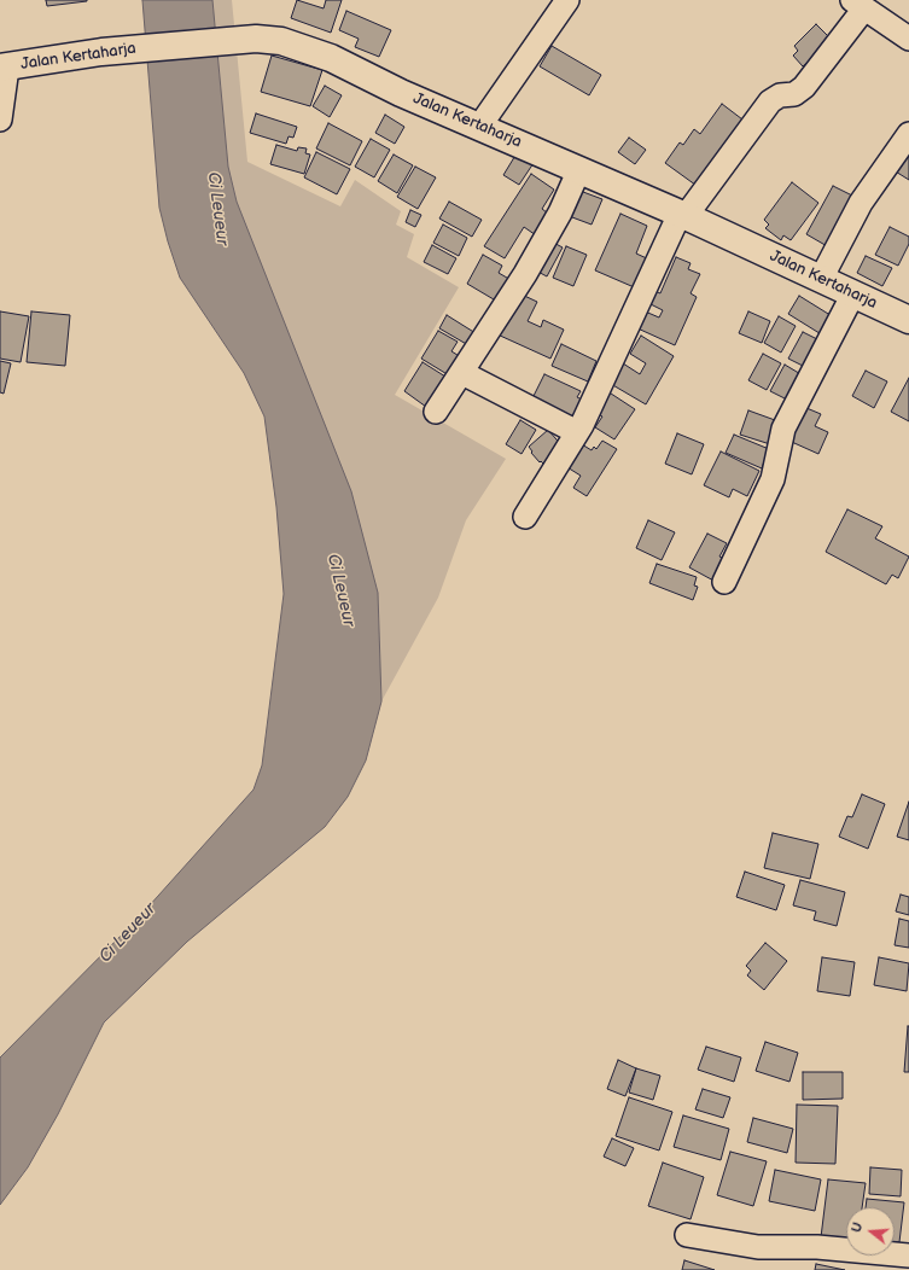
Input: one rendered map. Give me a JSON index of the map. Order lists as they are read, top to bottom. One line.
{"streets":{"street":["Jalan Kertaharja"]},"water":["Ci Leueur"],"north":"left"}
